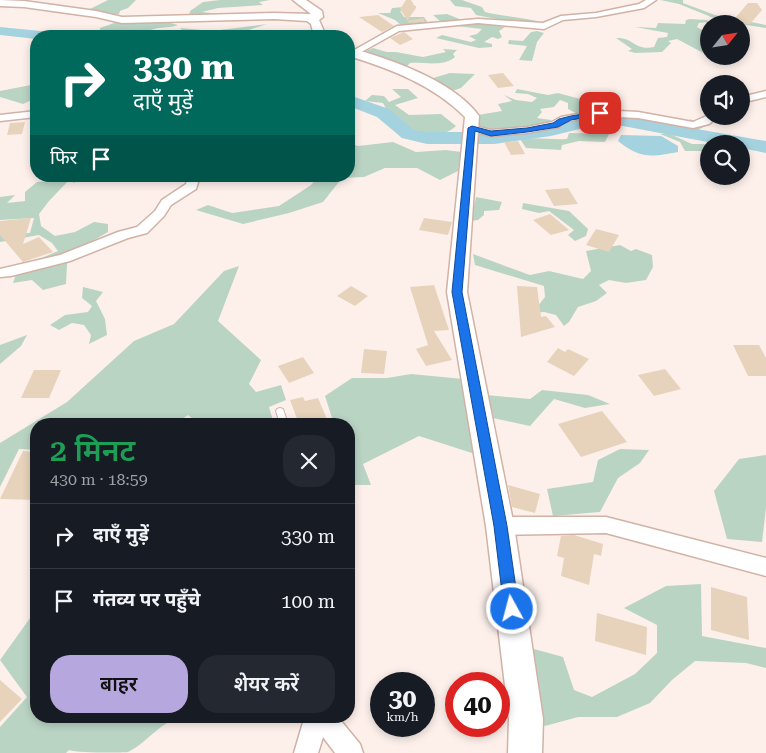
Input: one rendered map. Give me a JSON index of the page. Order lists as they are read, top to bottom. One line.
{"north":"top right","page":{"turn":["330 m","दाएँ मुड़ें"],"then":"फिर","heading":["2 मिनट","430 m · 18:59"],"list":[{"name":"दाएँ मुड़ें","value":"330 m"},{"name":"गंतव्य पर पहुँचे","value":"100 m"}],"buttons":["बाहर","शेयर करें"],"speed":"30 km/h","limit":"40"}}
